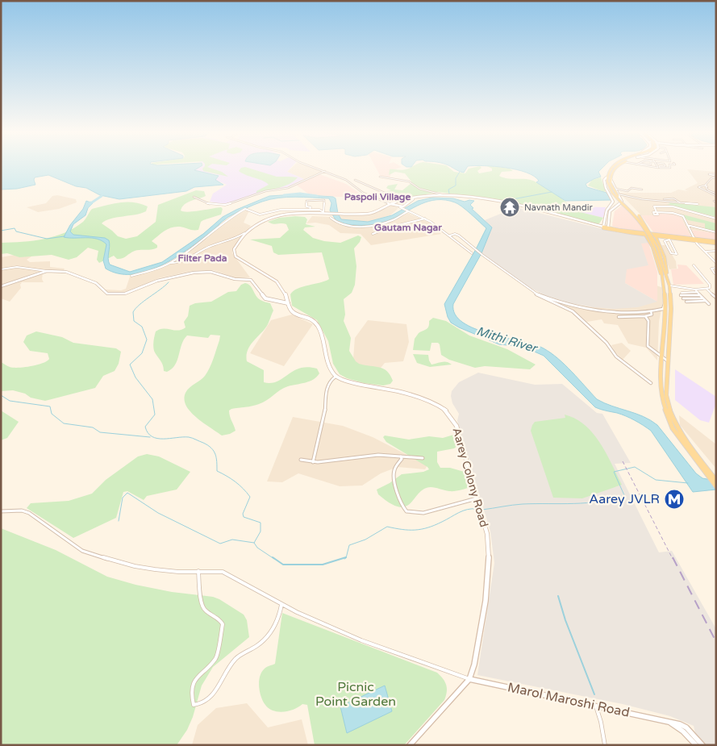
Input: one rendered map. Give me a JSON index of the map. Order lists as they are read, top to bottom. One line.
{"streets":{"main road":["Aarey Colony Road","Marol Maroshi Road"]},"crossings":[["Aarey Colony Road","Marol Maroshi Road"]],"districts":["Paspoli Village","Gautam Nagar","Filter Pada"],"water":["Mithi River"],"parks":["Picnic Point Garden"],"places":{"temple":["Navnath Mandir"],"metro station":["Aarey JVLR"]}}
